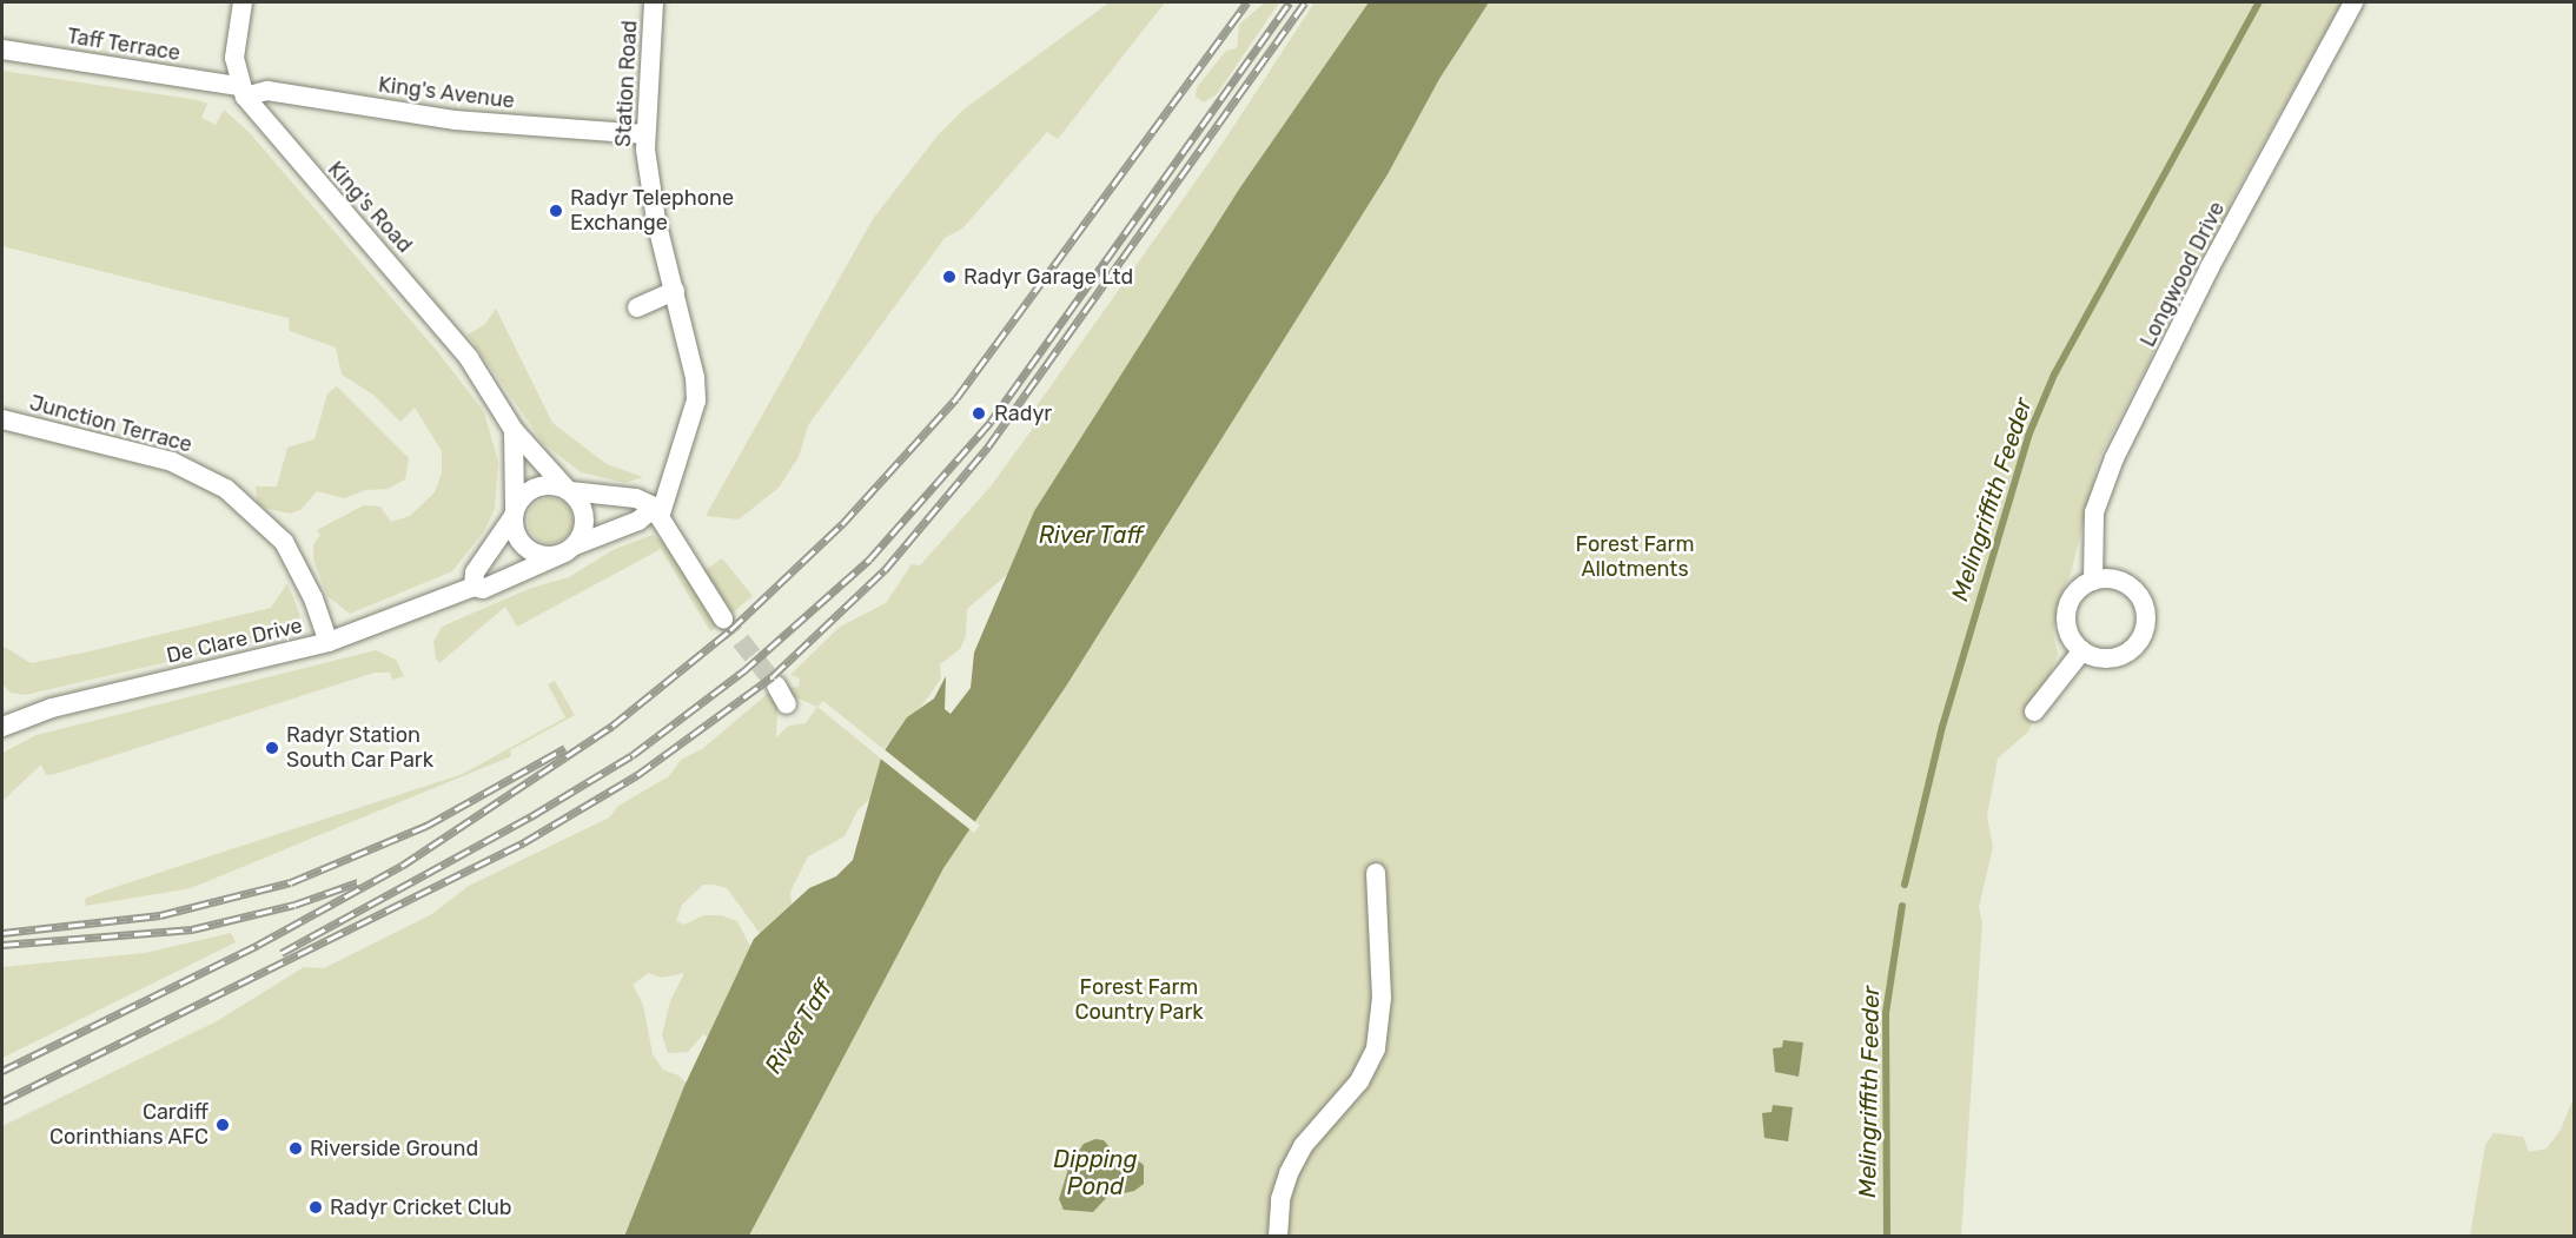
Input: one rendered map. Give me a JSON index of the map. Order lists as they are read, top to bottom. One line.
{"streets":{"street":["Taff Terrace","Station Road","King's Avenue","King's Road","Longwood Drive","Junction Terrace","De Clare Drive"]},"crossings":[["Taff Terrace","King's Avenue"],["Taff Terrace","King's Road"],["Station Road","King's Avenue"],["King's Avenue","King's Road"],["King's Road","De Clare Drive"],["Junction Terrace","De Clare Drive"]],"water":["Melingriffith Feeder","River Taff","Dipping Pond"],"parks":["Forest Farm Allotments","Forest Farm Country Park"],"places":["Radyr Telephone Exchange","Radyr Garage Ltd","Radyr","Radyr Station South Car Park","Cardiff Corinthians AFC","Riverside Ground","Radyr Cricket Club"]}
